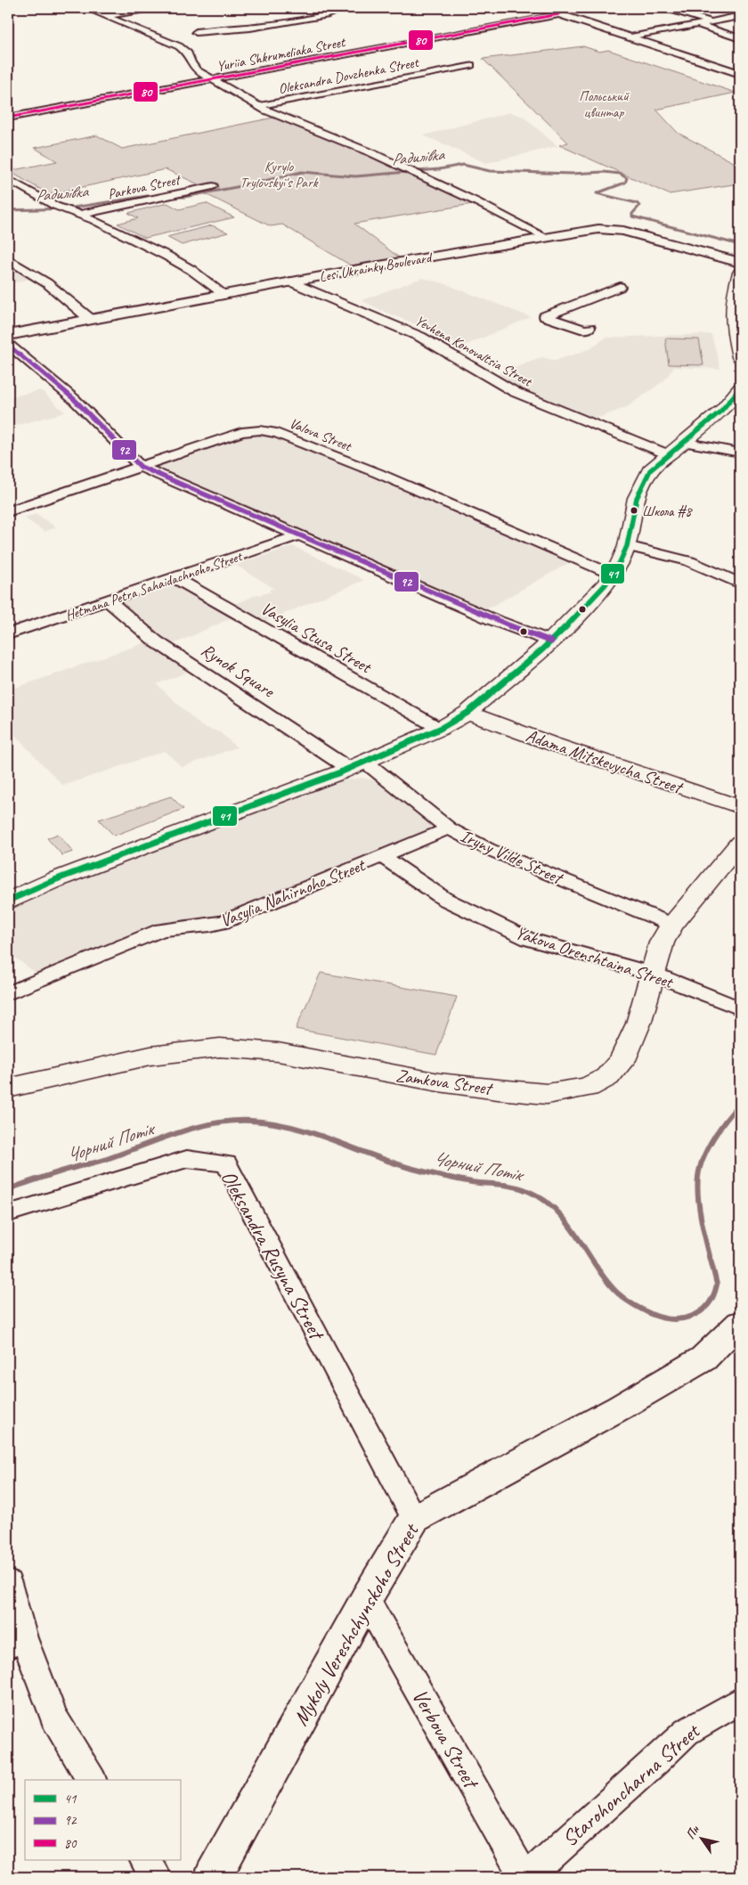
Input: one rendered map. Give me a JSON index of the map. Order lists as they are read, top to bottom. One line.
{"streets":{"main road":["Adama Mitskevycha Street","Zamkova Street"],"street":["Yuriia Shkrumeliaka Street","Oleksandra Dovzhenka Street","Parkova Street","Lesi Ukrainky Boulevard","Yevhena Konovaltsia Street","Valova Street","Hetmana Petra Sahaidachnoho Street","Vasylia Stusa Street","Rynok Square","Iryny Vilde Street","Vasylia Nahirnoho Street","Yakova Orenshtaina Street","Oleksandra Rusyna Street","Mykoly Vereshchynskoho Street","Verbova Street","Starohoncharna Street"]},"crossings":[["Lesi Ukrainky Boulevard","Yevhena Konovaltsia Street"],["Hetmana Petra Sahaidachnoho Street","Vasylia Stusa Street"],["Hetmana Petra Sahaidachnoho Street","Rynok Square"],["Rynok Square","Iryny Vilde Street"],["Iryny Vilde Street","Vasylia Nahirnoho Street"],["Iryny Vilde Street","Zamkova Street"],["Vasylia Nahirnoho Street","Yakova Orenshtaina Street"],["Yakova Orenshtaina Street","Zamkova Street"],["Oleksandra Rusyna Street","Mykoly Vereshchynskoho Street"],["Mykoly Vereshchynskoho Street","Verbova Street"],["Verbova Street","Starohoncharna Street"]],"water":["Радилівка","Чорний Потік"],"parks":["Польський цвинтар","Kyrylo Trylovskyi's Park"],"places":["Школа #8"],"lines":["transit line 80","transit line 92","transit line 41"],"legend":["41","92","80"],"north":"top left"}
